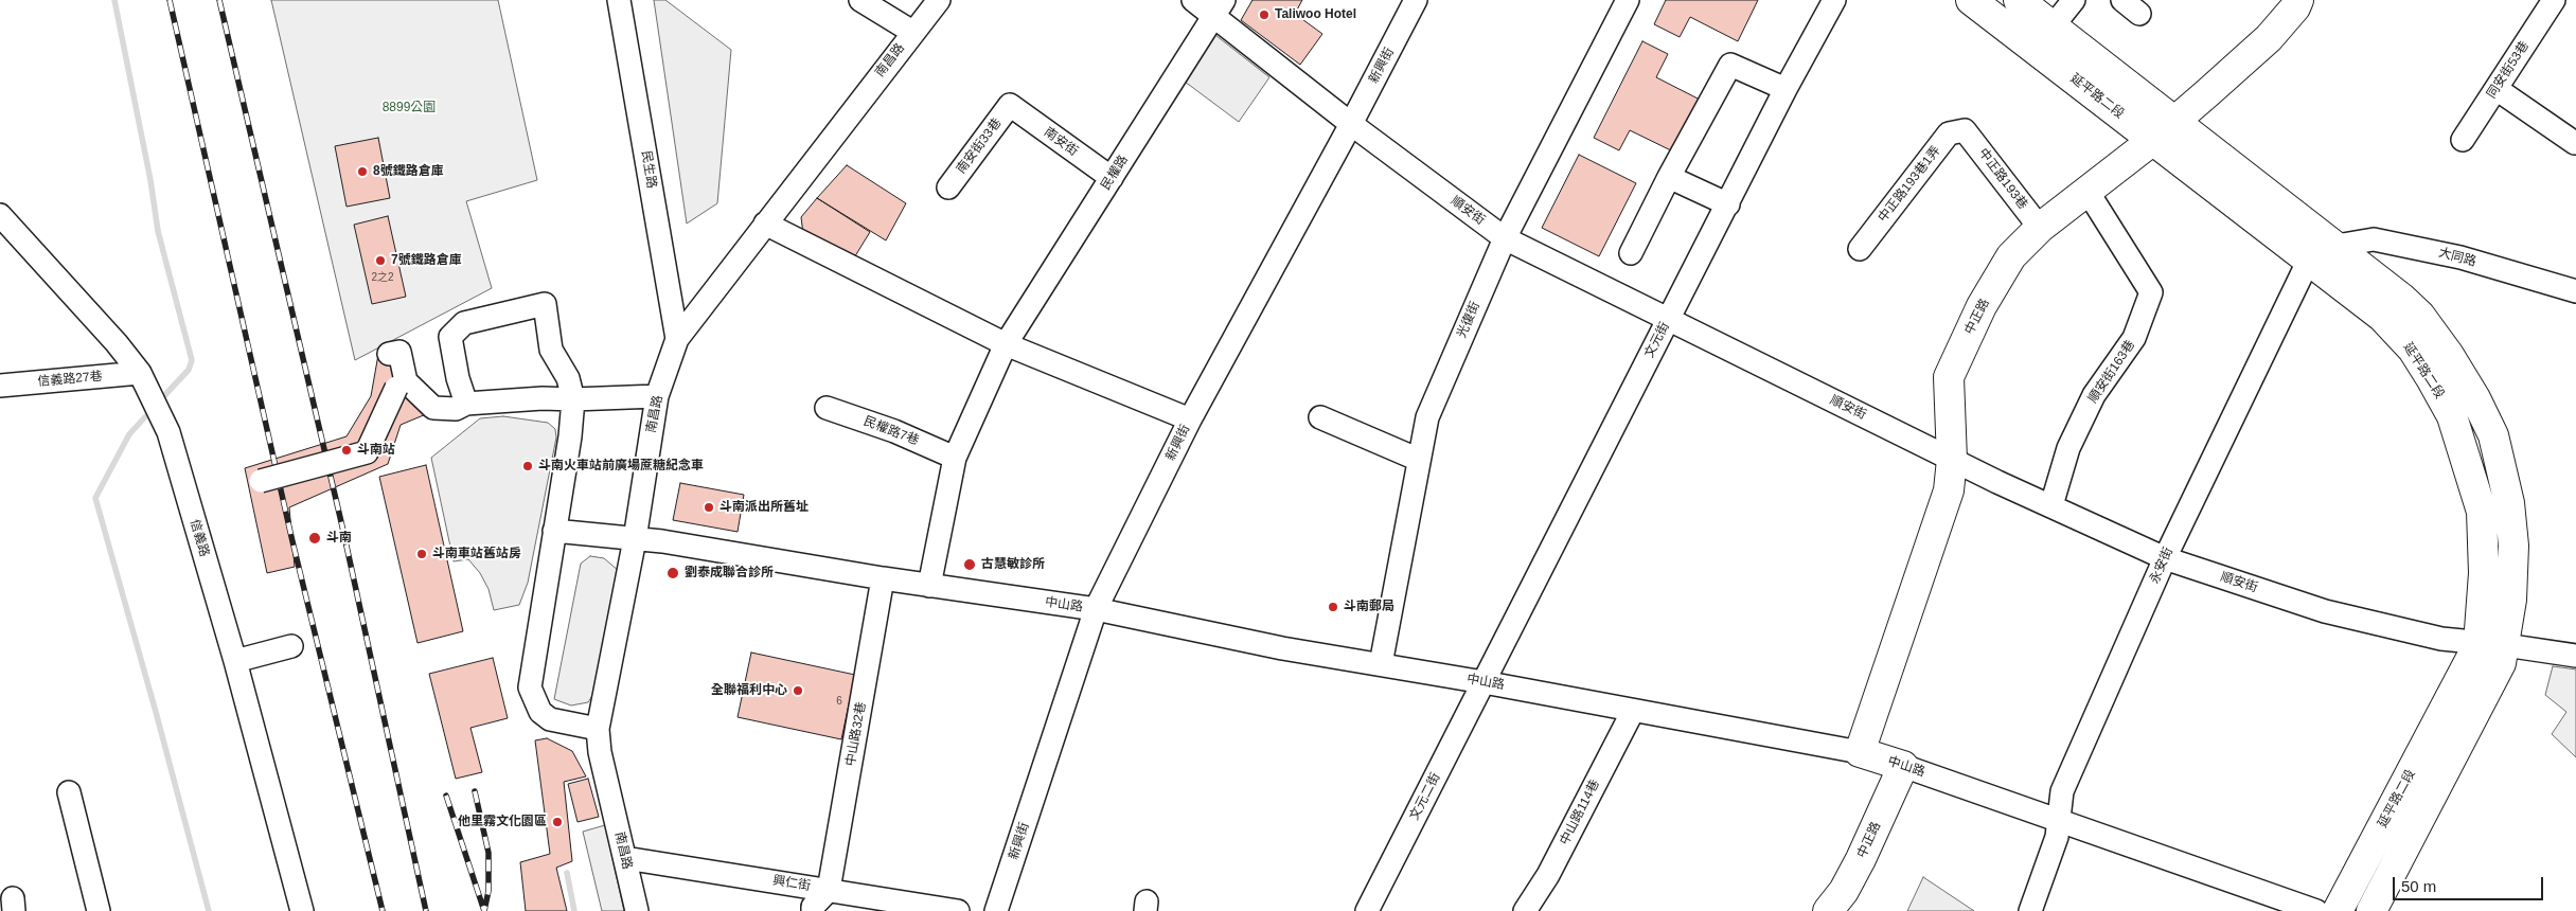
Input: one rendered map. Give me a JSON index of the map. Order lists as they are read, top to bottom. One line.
{"streets":{"main road":["延平路二段","中正路","中山路"],"street":["南昌路","新興街","同安街53巷","南安街","南安街33巷","民生路","民權路","中正路193巷","中正路193巷1弄","順安街","大同路","光復街","文元街","順安街163巷","信義路27巷","民權路7巷","信義路","永安街","中山路32巷","文元二街","中山路114巷","興仁街"]},"crossings":[["南昌路","民生路"],["南昌路","中山路"],["南昌路","興仁街"],["新興街","順安街"],["新興街","中山路"],["延平路二段","順安街"],["延平路二段","大同路"],["延平路二段","中正路"],["延平路二段","永安街"],["南安街","南安街33巷"],["南安街","民權路"],["民權路","順安街"],["民權路","民權路7巷"],["民權路","中山路"],["中正路193巷","中正路193巷1弄"],["中正路193巷","中正路"],["順安街","中正路"],["順安街","光復街"],["順安街","文元街"],["順安街","順安街163巷"],["順安街","永安街"],["中正路","順安街163巷"],["中正路","中山路"],["光復街","中山路"],["文元街","中山路"],["文元街","文元二街"],["信義路27巷","信義路"],["永安街","中山路"],["中山路","中山路32巷"],["中山路","文元二街"],["中山路","中山路114巷"],["中山路32巷","興仁街"]],"parks":["8899公園"],"places":["Taliwoo Hotel","8號鐵路倉庫","7號鐵路倉庫","斗南站","斗南火車站前廣場蔗糖紀念車","斗南派出所舊址","斗南","斗南車站舊站房","古慧敏診所","劉泰成聯合診所","斗南郵局","全聯福利中心","他里霧文化園區"],"house_numbers":["2之2","6"],"scale_bar":"50 m"}
